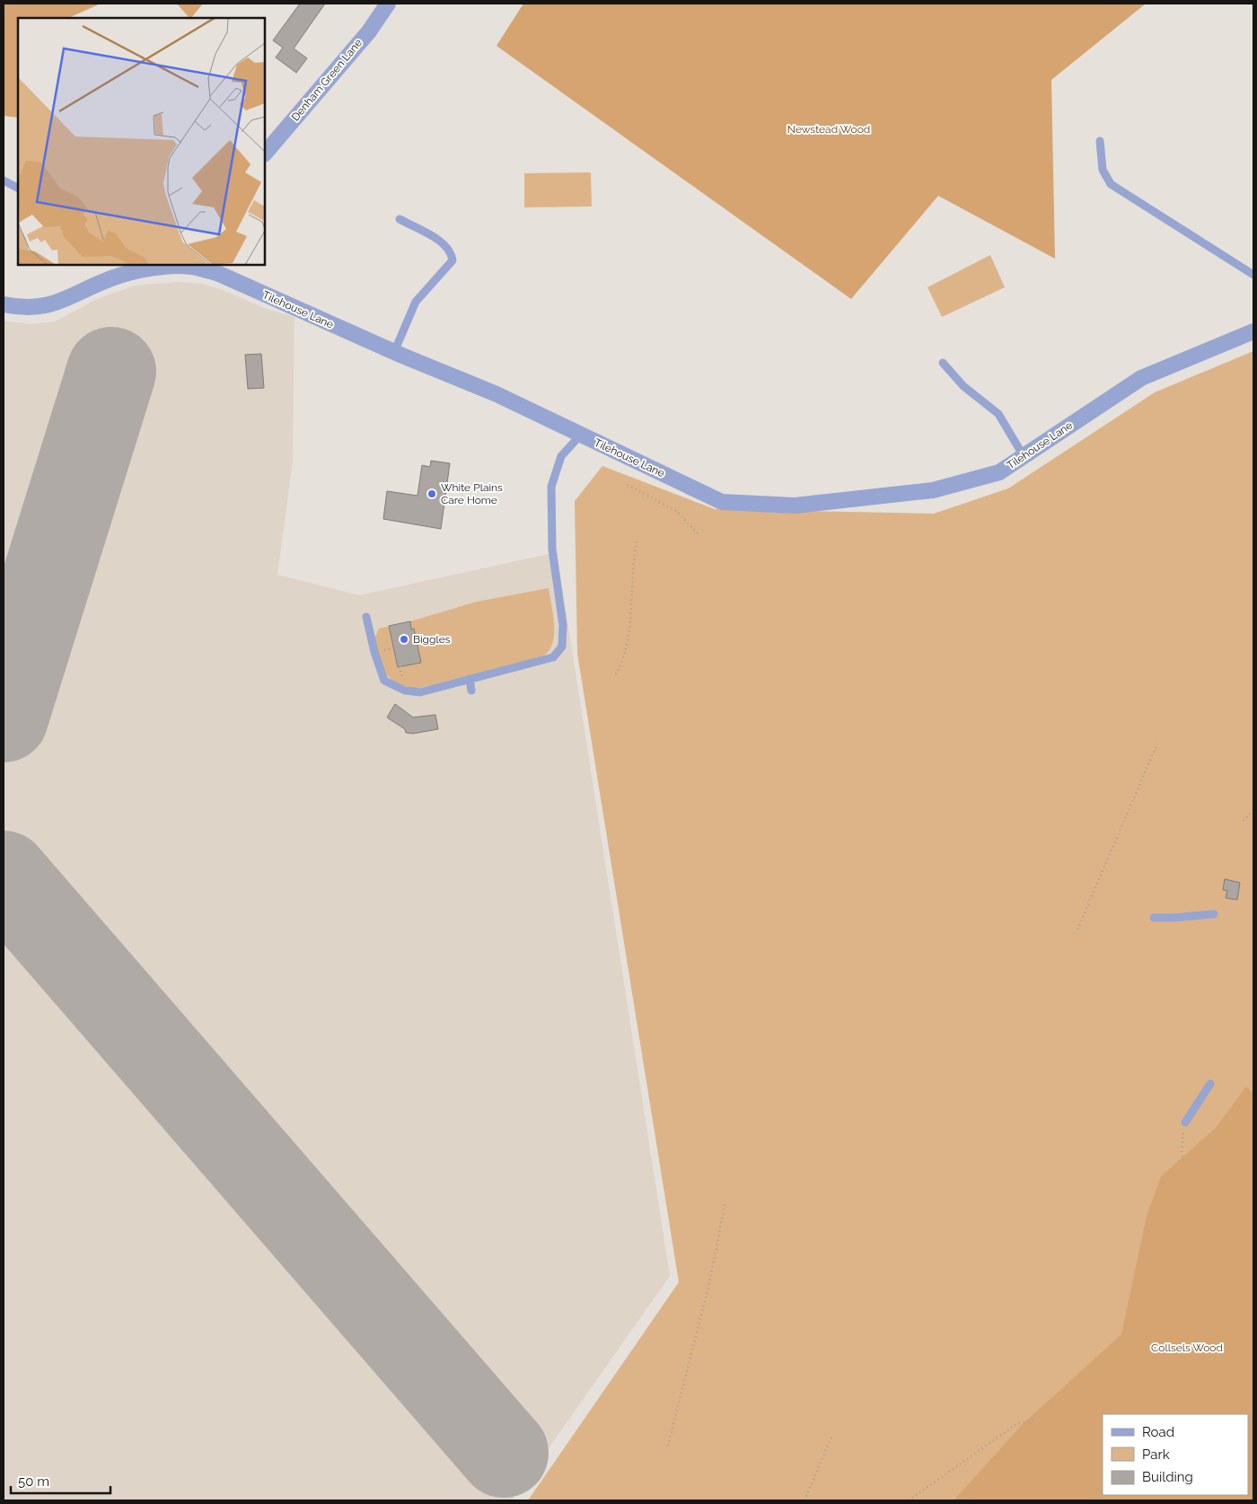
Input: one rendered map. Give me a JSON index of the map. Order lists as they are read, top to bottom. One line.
{"streets":{"street":["Denham Green Lane","Tilehouse Lane"]},"parks":["Newstead Wood","Collsels Wood"],"places":["White Plains Care Home","Biggles"],"legend":["Road","Park","Building"],"scale_bar":"50 m"}
